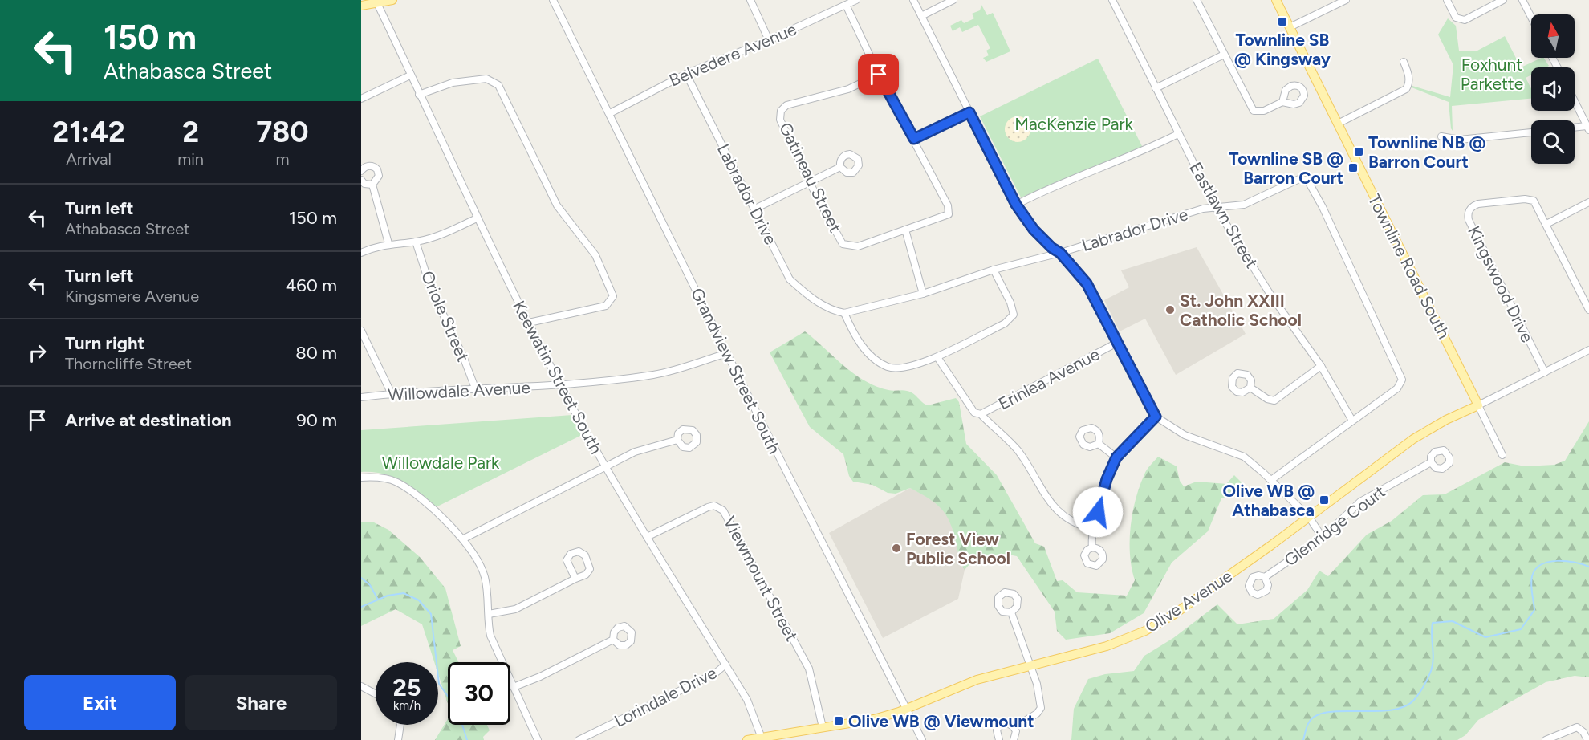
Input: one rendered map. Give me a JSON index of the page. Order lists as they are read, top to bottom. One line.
{"streets":{"main road":["Townline Road South","Olive Avenue"],"street":["Belvedere Avenue","Gatineau Street","Labrador Drive","Eastlawn Street","Kingswood Drive","Oriole Street","Grandview Street South","Keewatin Street South","Erinlea Avenue","Willowdale Avenue","Glenridge Court","Viewmount Street","Lorindale Drive"]},"crossings":[["Belvedere Avenue","Labrador Drive"],["Belvedere Avenue","Grandview Street South"],["Labrador Drive","Eastlawn Street"],["Townline Road South","Olive Avenue"],["Oriole Street","Willowdale Avenue"],["Grandview Street South","Willowdale Avenue"],["Grandview Street South","Olive Avenue"],["Keewatin Street South","Willowdale Avenue"],["Keewatin Street South","Viewmount Street"],["Keewatin Street South","Olive Avenue"],["Keewatin Street South","Lorindale Drive"],["Viewmount Street","Olive Avenue"]],"parks":["Foxhunt Parkette","MacKenzie Park","Willowdale Park"],"places":{"transit":["Townline SB @ Kingsway","Townline NB @ Barron Court","Townline SB @ Barron Court","Olive WB @ Athabasca","Olive WB @ Viewmount"],"other":["St. John XXIII Catholic School","Forest View Public School"]},"north":"top","page":{"turn":["150 m","Athabasca Street"],"eta":["21:42","Arrival","2","min","780","m"],"list":[{"name":"Turn left","note":"Athabasca Street","value":"150 m"},{"name":"Turn left","note":"Kingsmere Avenue","value":"460 m"},{"name":"Turn right","note":"Thorncliffe Street","value":"80 m"},{"name":"Arrive at destination","value":"90 m"}],"speed":"25 km/h","limit":"30","buttons":["Exit","Share"]}}
